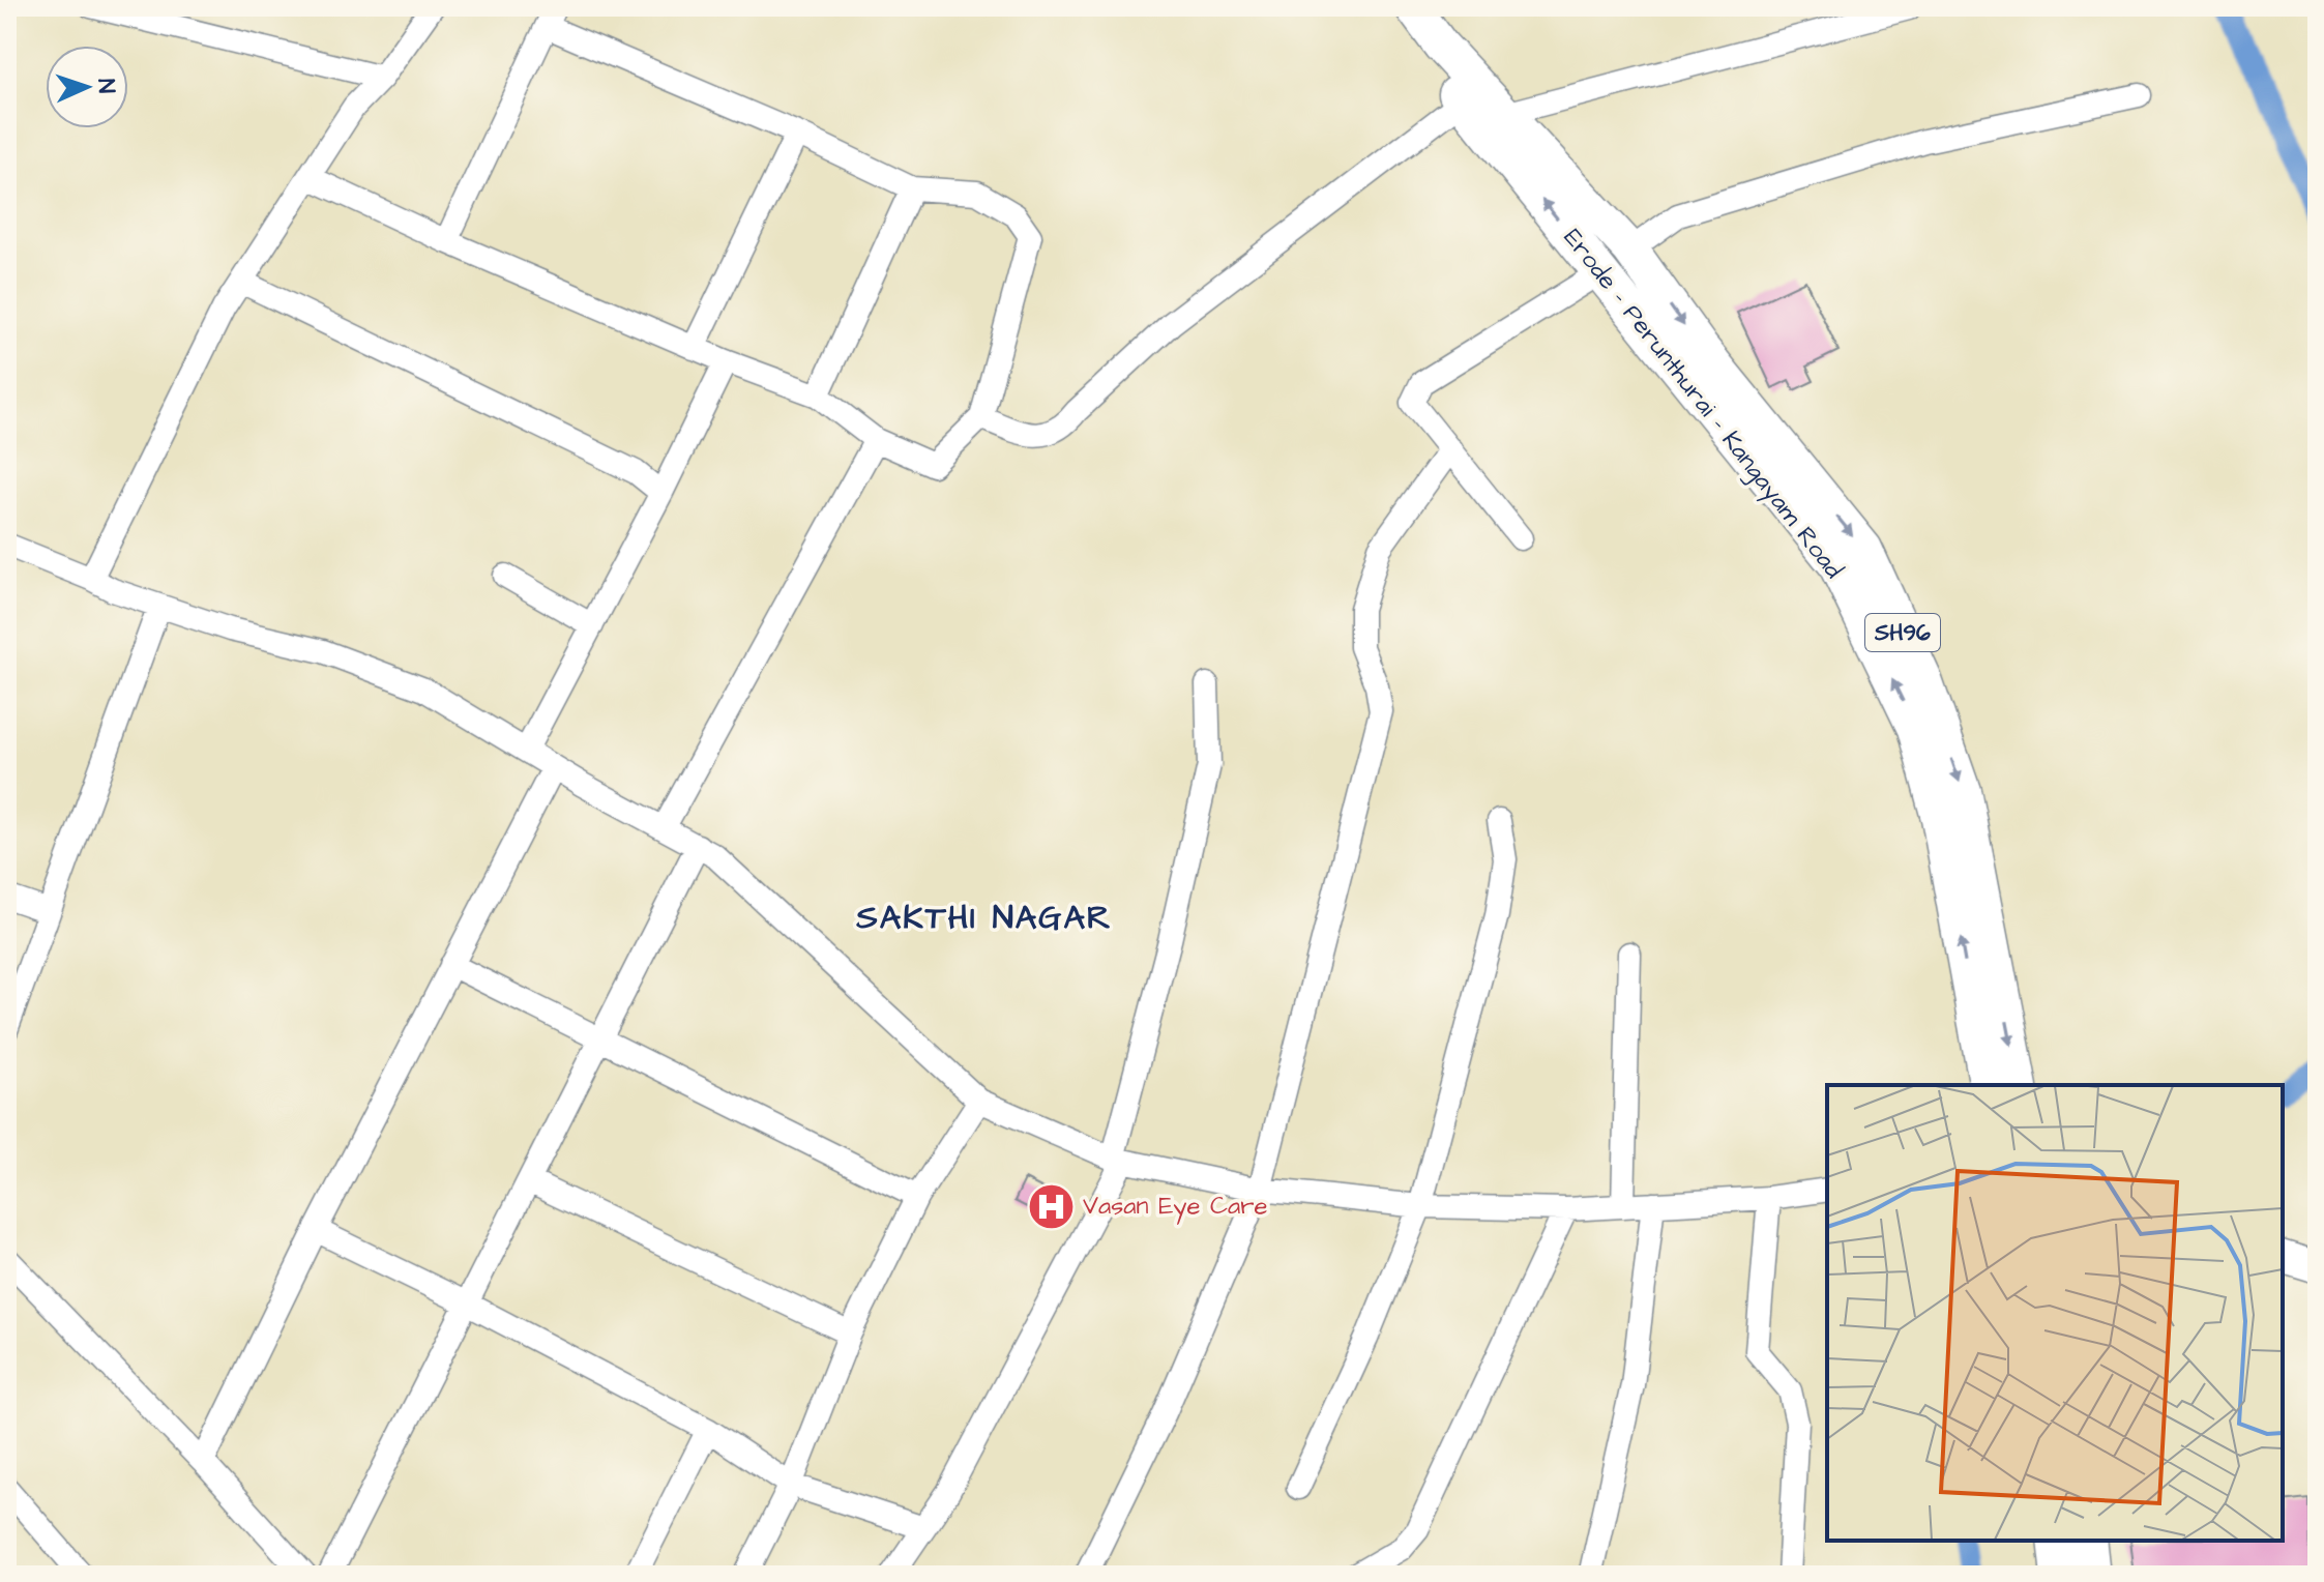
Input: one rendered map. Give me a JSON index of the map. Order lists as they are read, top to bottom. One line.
{"streets":{"main road":["Erode - Perunthurai - Kangayam Road","SH96"]},"districts":["SAKTHI NAGAR"],"places":{"hospital":["Vasan Eye Care"]},"north":"right"}
